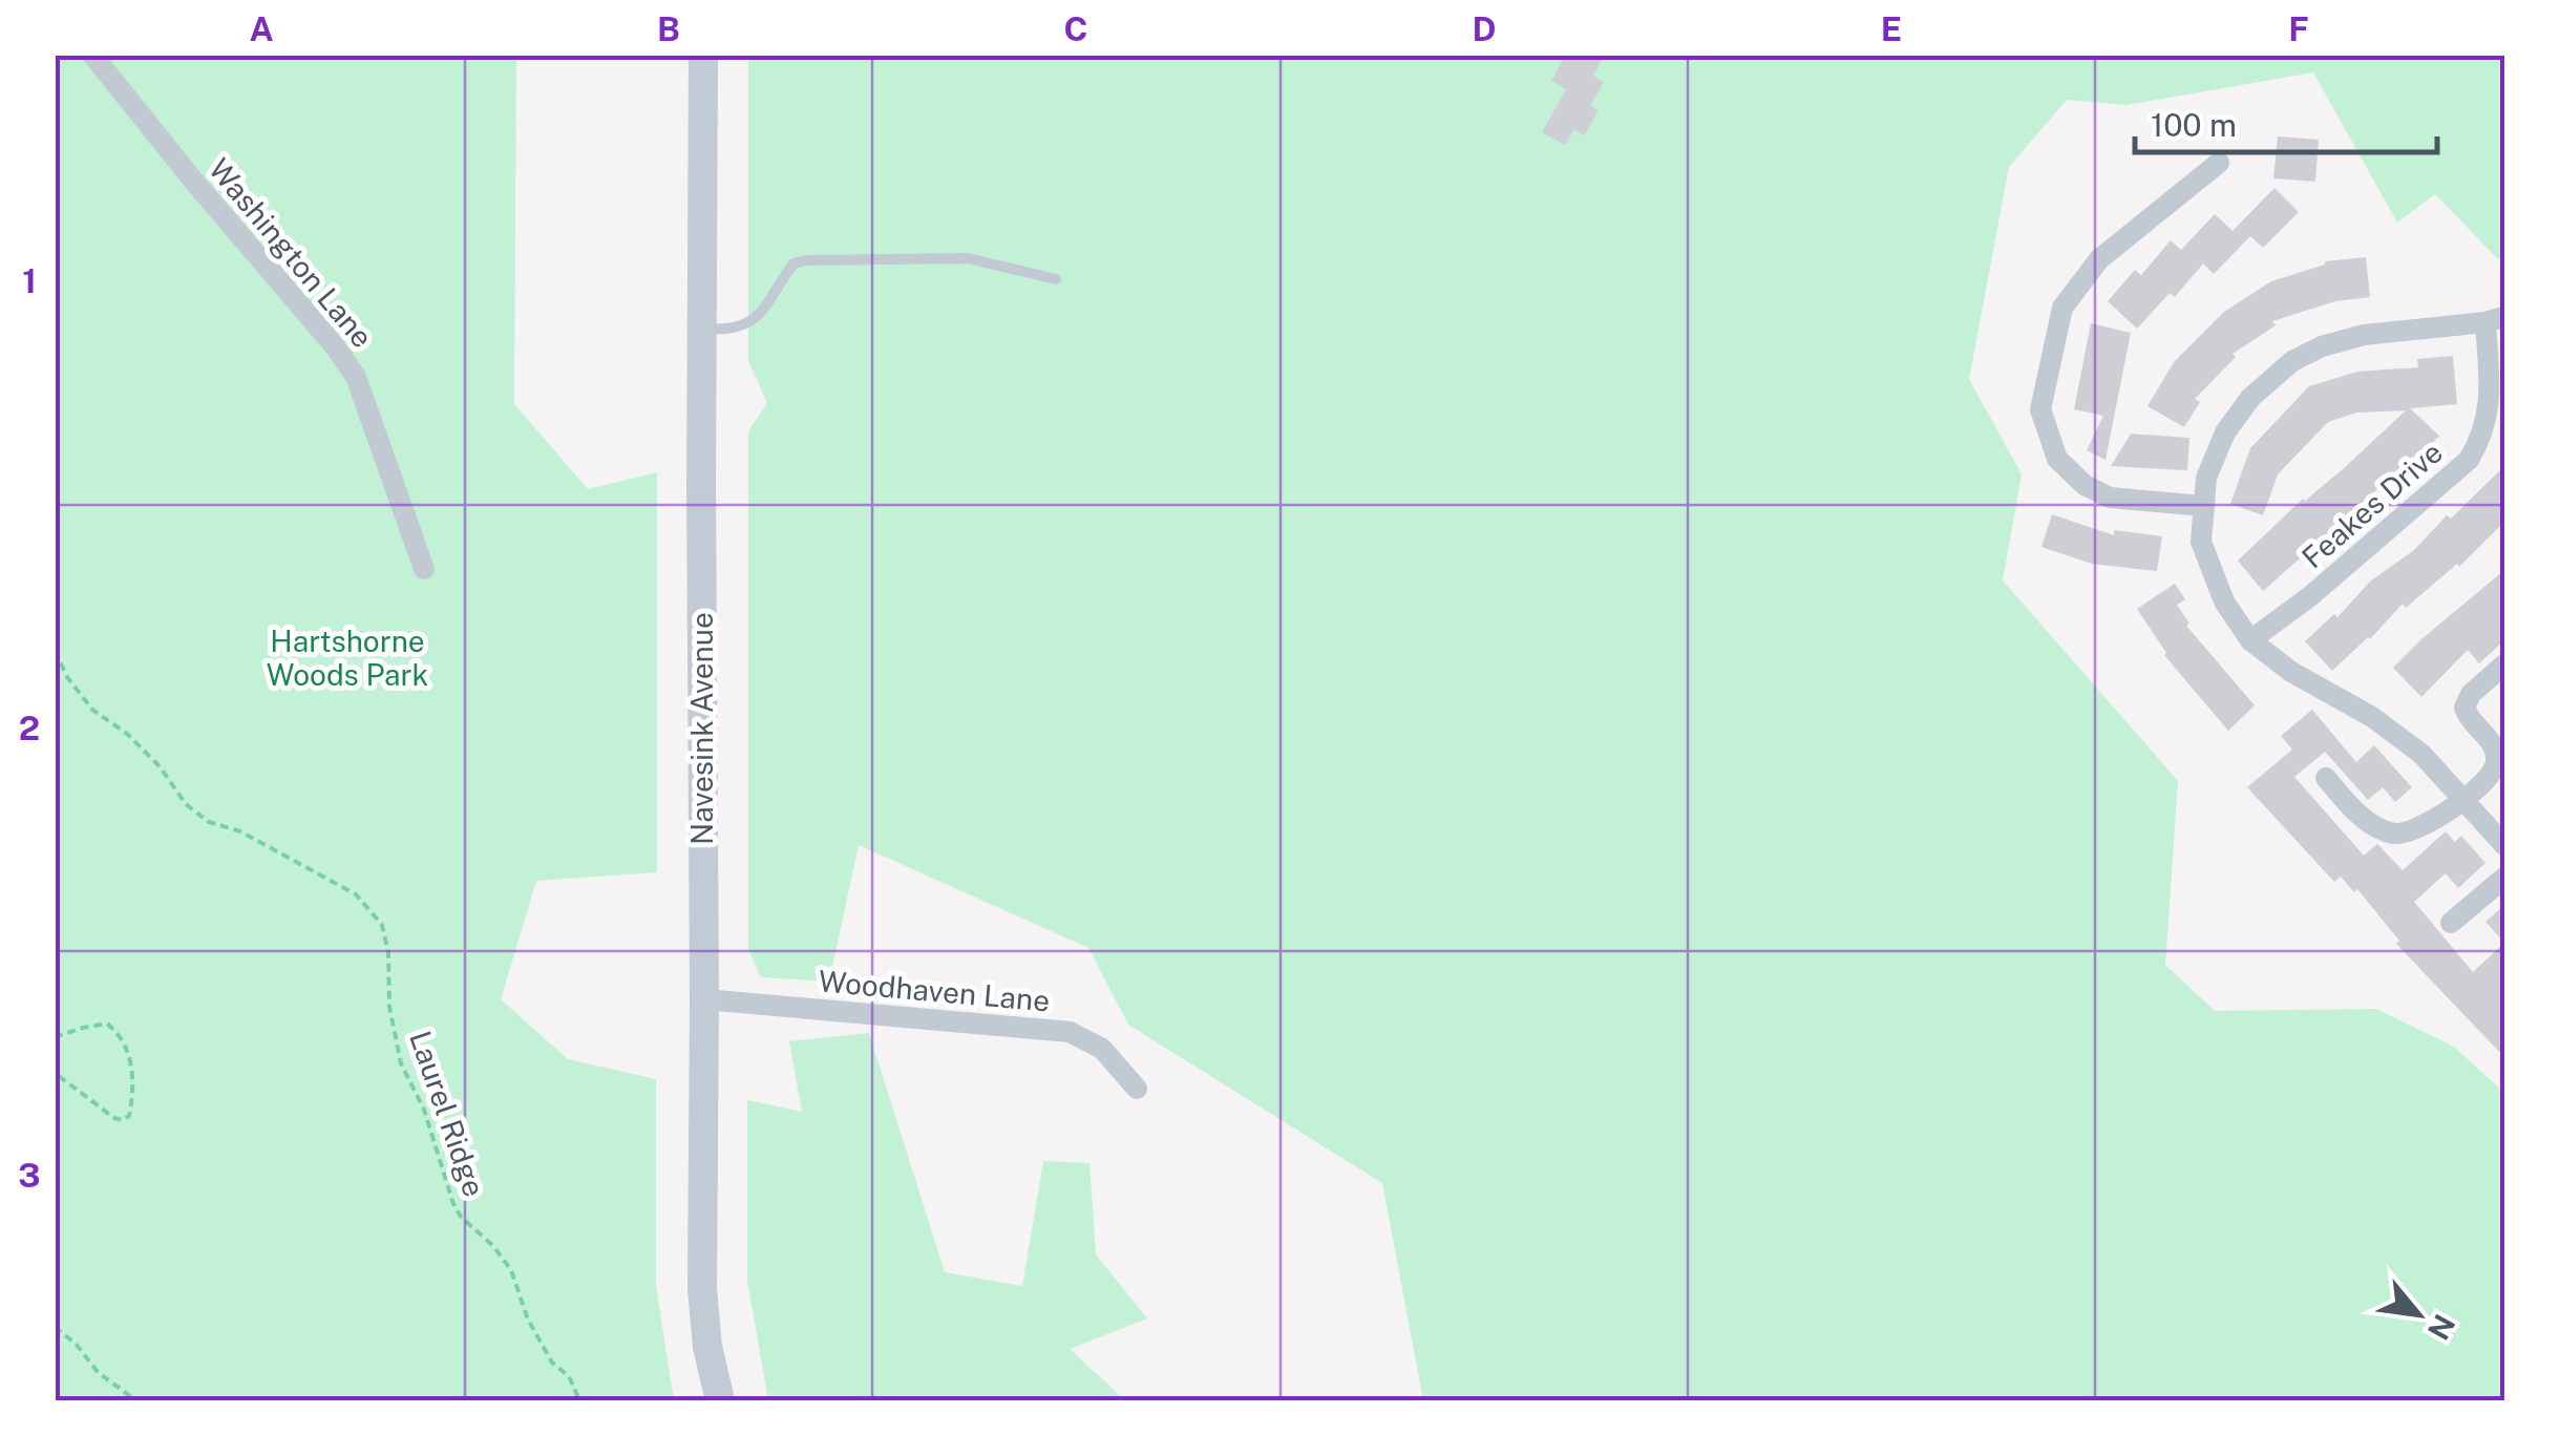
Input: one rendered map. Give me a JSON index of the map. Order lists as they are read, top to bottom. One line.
{"streets":{"main road":["Navesink Avenue"],"street":["Washington Lane","Feakes Drive","Woodhaven Lane"],"path":["Laurel Ridge"]},"crossings":[["Navesink Avenue","Woodhaven Lane"]],"parks":["Hartshorne Woods Park"],"scale_bar":"100 m","north":"bottom right","grid":{"columns":["A","B","C","D","E","F"],"rows":["1","2","3"]}}
